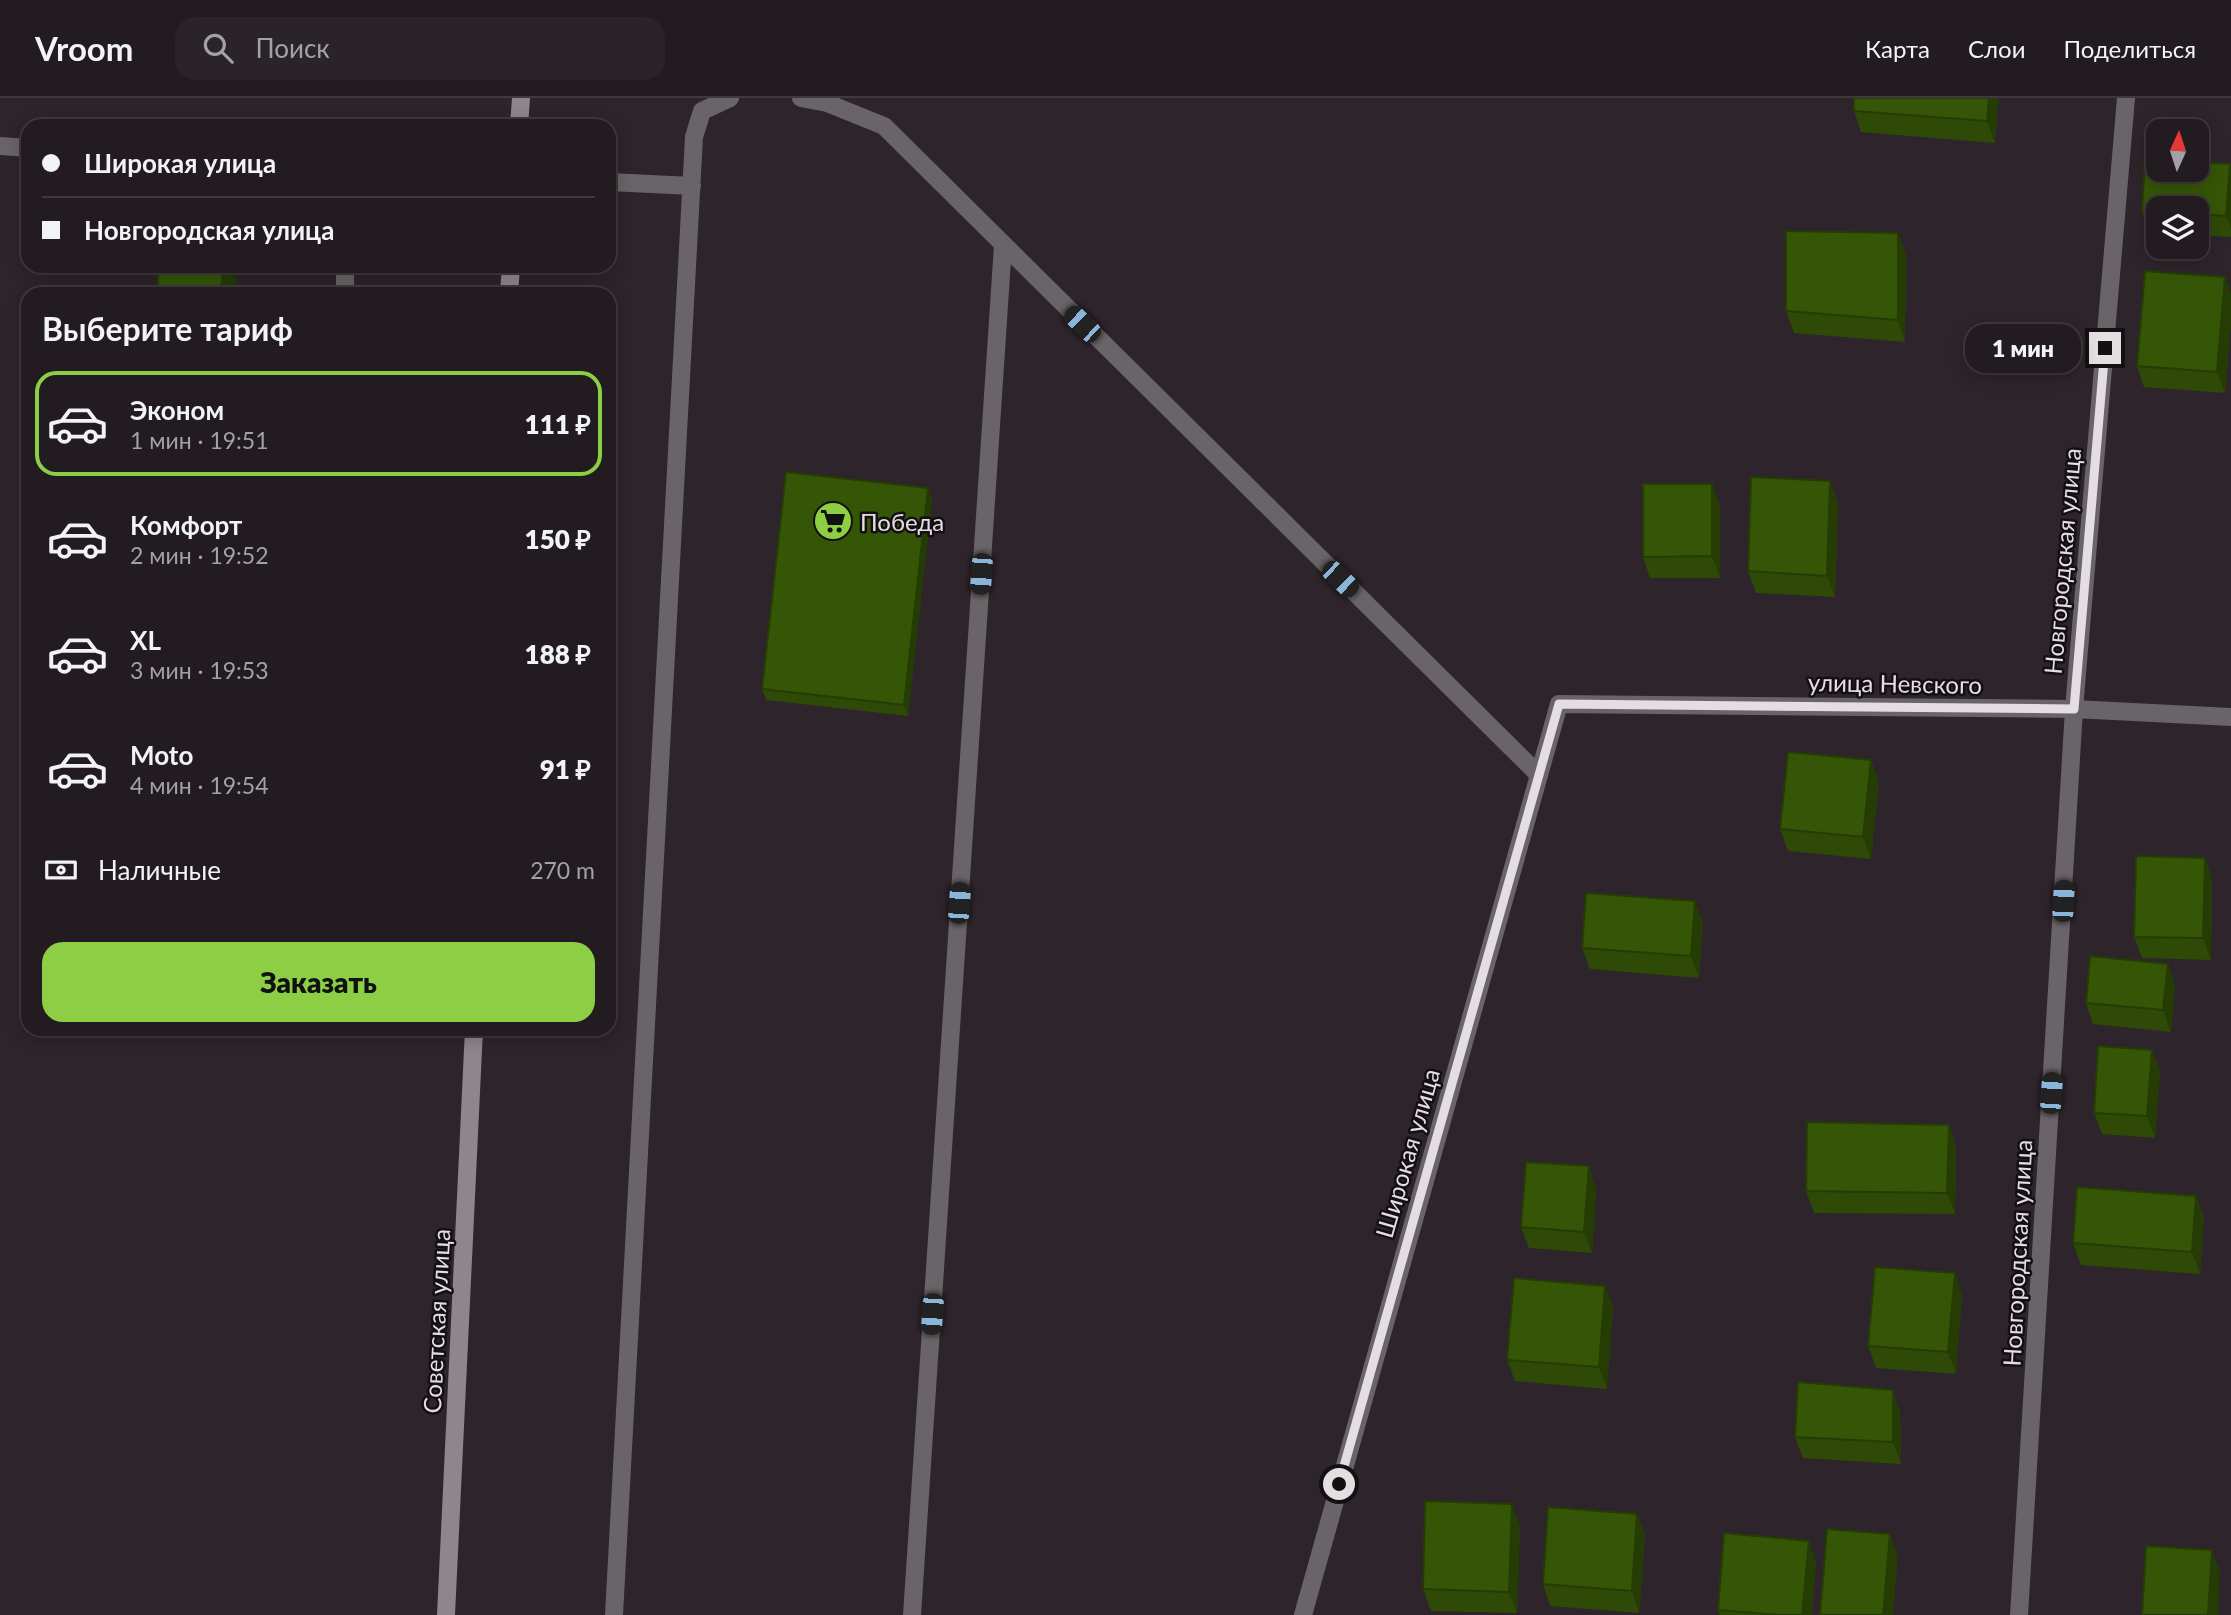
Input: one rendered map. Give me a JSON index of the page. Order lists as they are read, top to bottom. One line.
{"streets":{"main road":["Советская улица"],"street":["Новгородская улица","улица Невского","Широкая улица"]},"crossings":[["Новгородская улица","улица Невского"],["улица Невского","Широкая улица"]],"places":{"supermarket":["Победа"]},"north":"top","page":{"header":"Vroom","search":"Поиск","nav":["Карта","Слои","Поделиться"],"banner":["Широкая улица","Новгородская улица"],"heading":"Выберите тариф","bubble":"1 мин","list":[{"name":"Эконом","note":"1 мин · 19:51","value":"111 ₽"},{"name":"Комфорт","note":"2 мин · 19:52","value":"150 ₽"},{"name":"XL","note":"3 мин · 19:53","value":"188 ₽"},{"name":"Moto","note":"4 мин · 19:54","value":"91 ₽"}],"pay":["Наличные","270 m"],"buttons":"Заказать"}}
